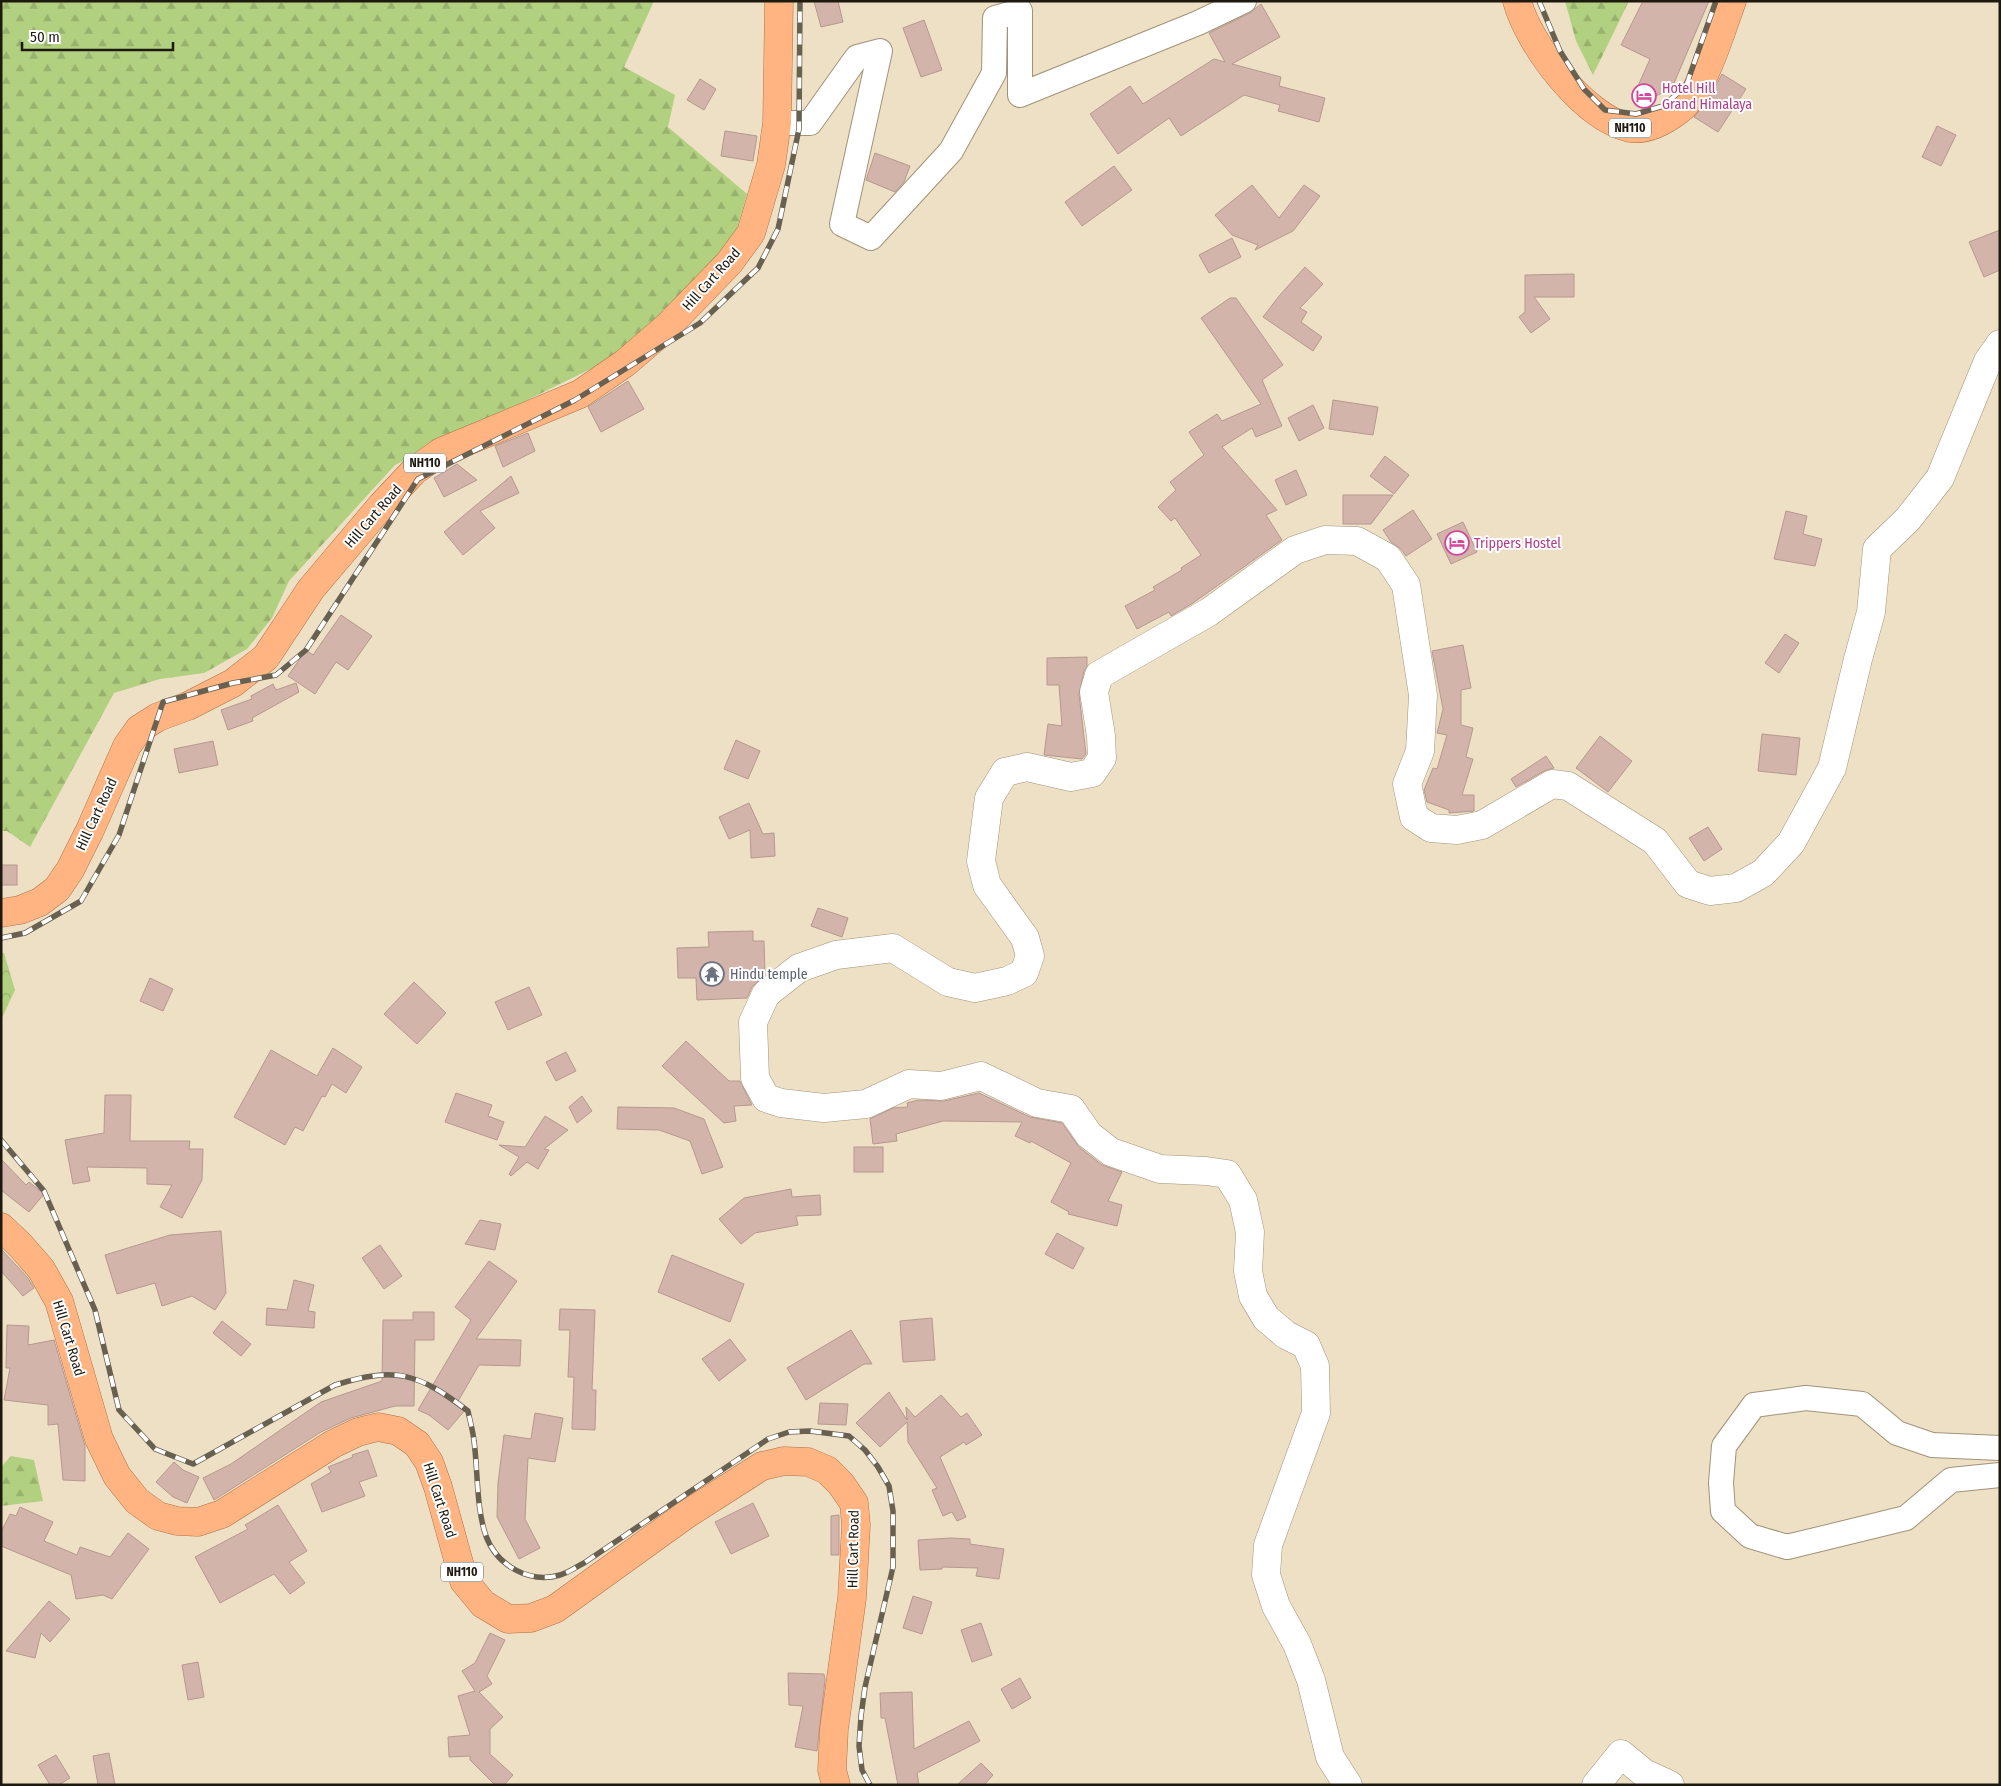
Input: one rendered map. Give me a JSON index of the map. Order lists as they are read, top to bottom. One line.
{"streets":{"highway":["NH110","Hill Cart Road"]},"places":{"hotel":["Hotel Hill Grand Himalaya","Trippers Hostel"],"temple":["Hindu temple"]},"scale_bar":"50 m"}
